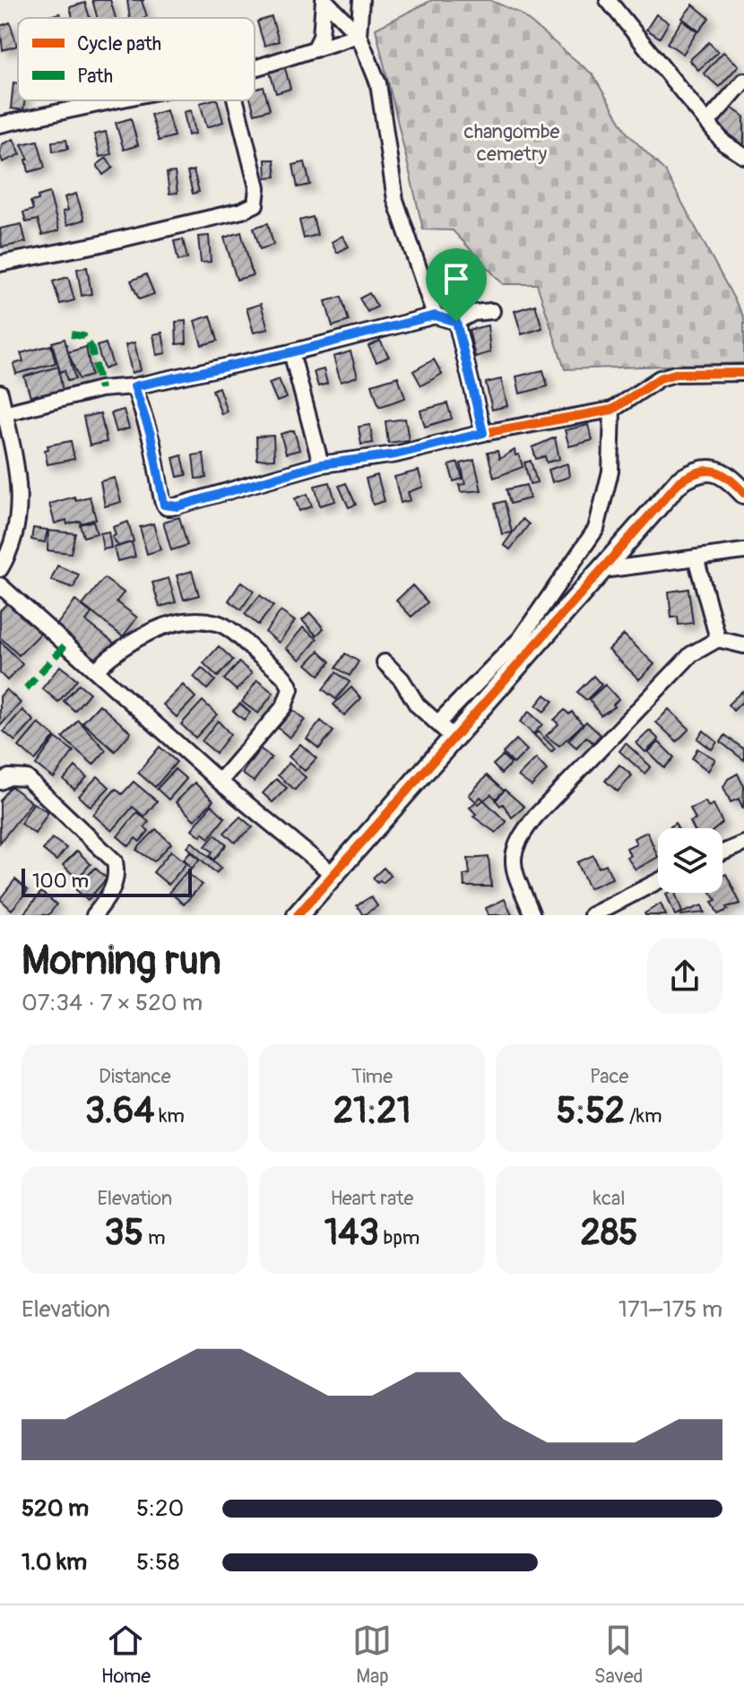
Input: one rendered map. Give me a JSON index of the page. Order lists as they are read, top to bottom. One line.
{"parks":["changombe cemetry"],"legend":["Cycle path","Path"],"scale_bar":"100 m","page":{"scale":"100 m","heading":["Morning run","07:34 · 7 × 520 m"],"stats":[["Distance","3.64 km"],["Time","21:21"],["Pace","5:52 /km"],["Elevation","35 m"],["Heart rate","143 bpm"],["kcal","285"]],"chart":["Elevation","171–175 m"],"list":[{"name":"520 m","note":"5:20"},{"name":"1.0 km","note":"5:58"}],"tabs":["Home","Map","Saved"]}}
